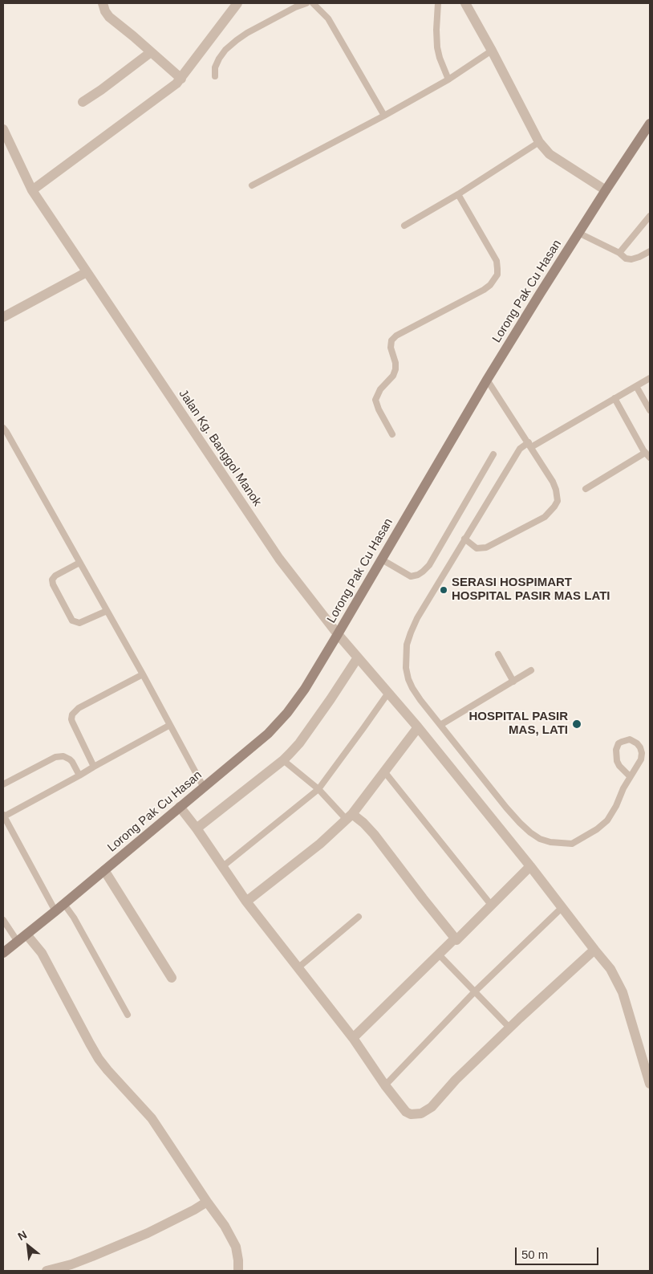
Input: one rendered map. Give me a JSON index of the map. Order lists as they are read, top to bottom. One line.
{"streets":{"street":["Lorong Pak Cu Hasan","Jalan Kg. Banggol Manok"]},"crossings":[["Lorong Pak Cu Hasan","Jalan Kg. Banggol Manok"]],"places":["SERASI HOSPIMART HOSPITAL PASIR MAS LATI","HOSPITAL PASIR MAS, LATI"],"scale_bar":"50 m","north":"top left"}
